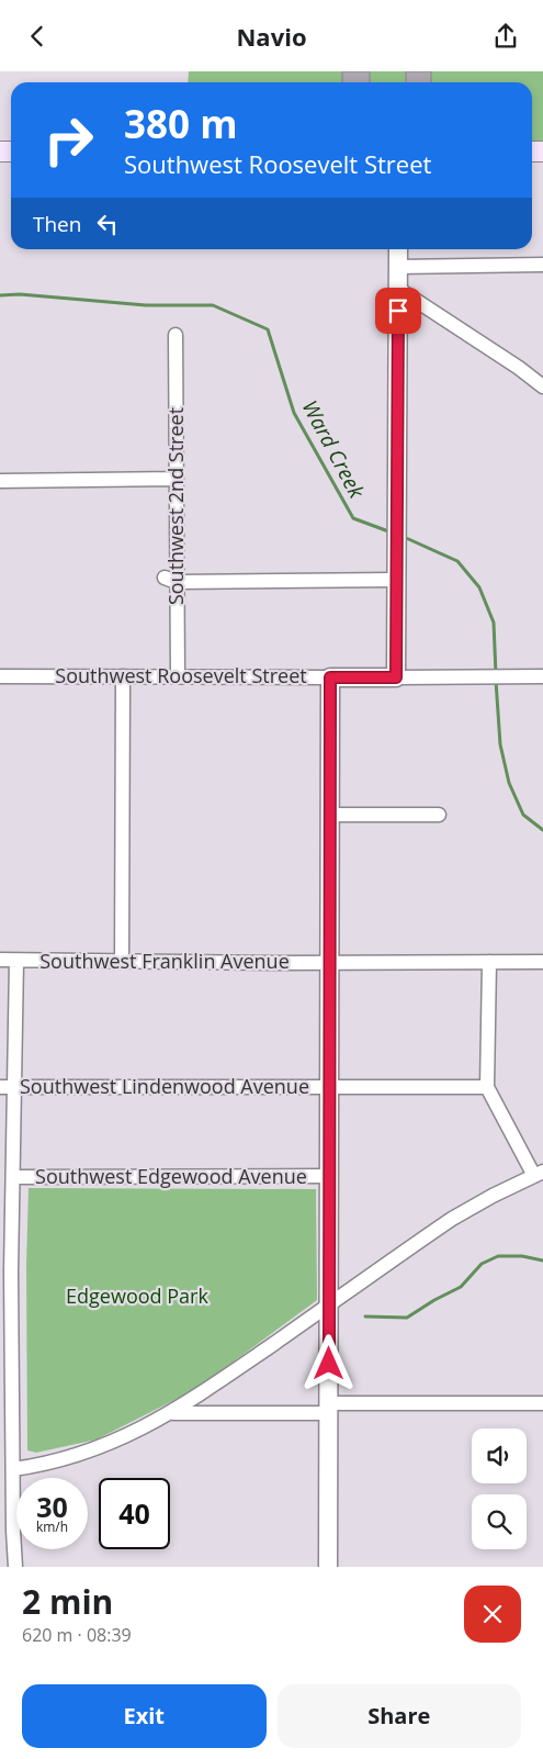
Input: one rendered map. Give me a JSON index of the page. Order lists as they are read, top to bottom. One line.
{"streets":{"street":["Southwest 2nd Street","Southwest Roosevelt Street","Southwest Franklin Avenue","Southwest Lindenwood Avenue","Southwest Edgewood Avenue"]},"crossings":[["Southwest 2nd Street","Southwest Roosevelt Street"]],"water":["Ward Creek"],"parks":["Edgewood Park"],"page":{"header":"Navio","turn":["380 m","Southwest Roosevelt Street"],"then":"Then","speed":"30 km/h","limit":"40","heading":["2 min","620 m · 08:39"],"buttons":["Exit","Share"]}}
